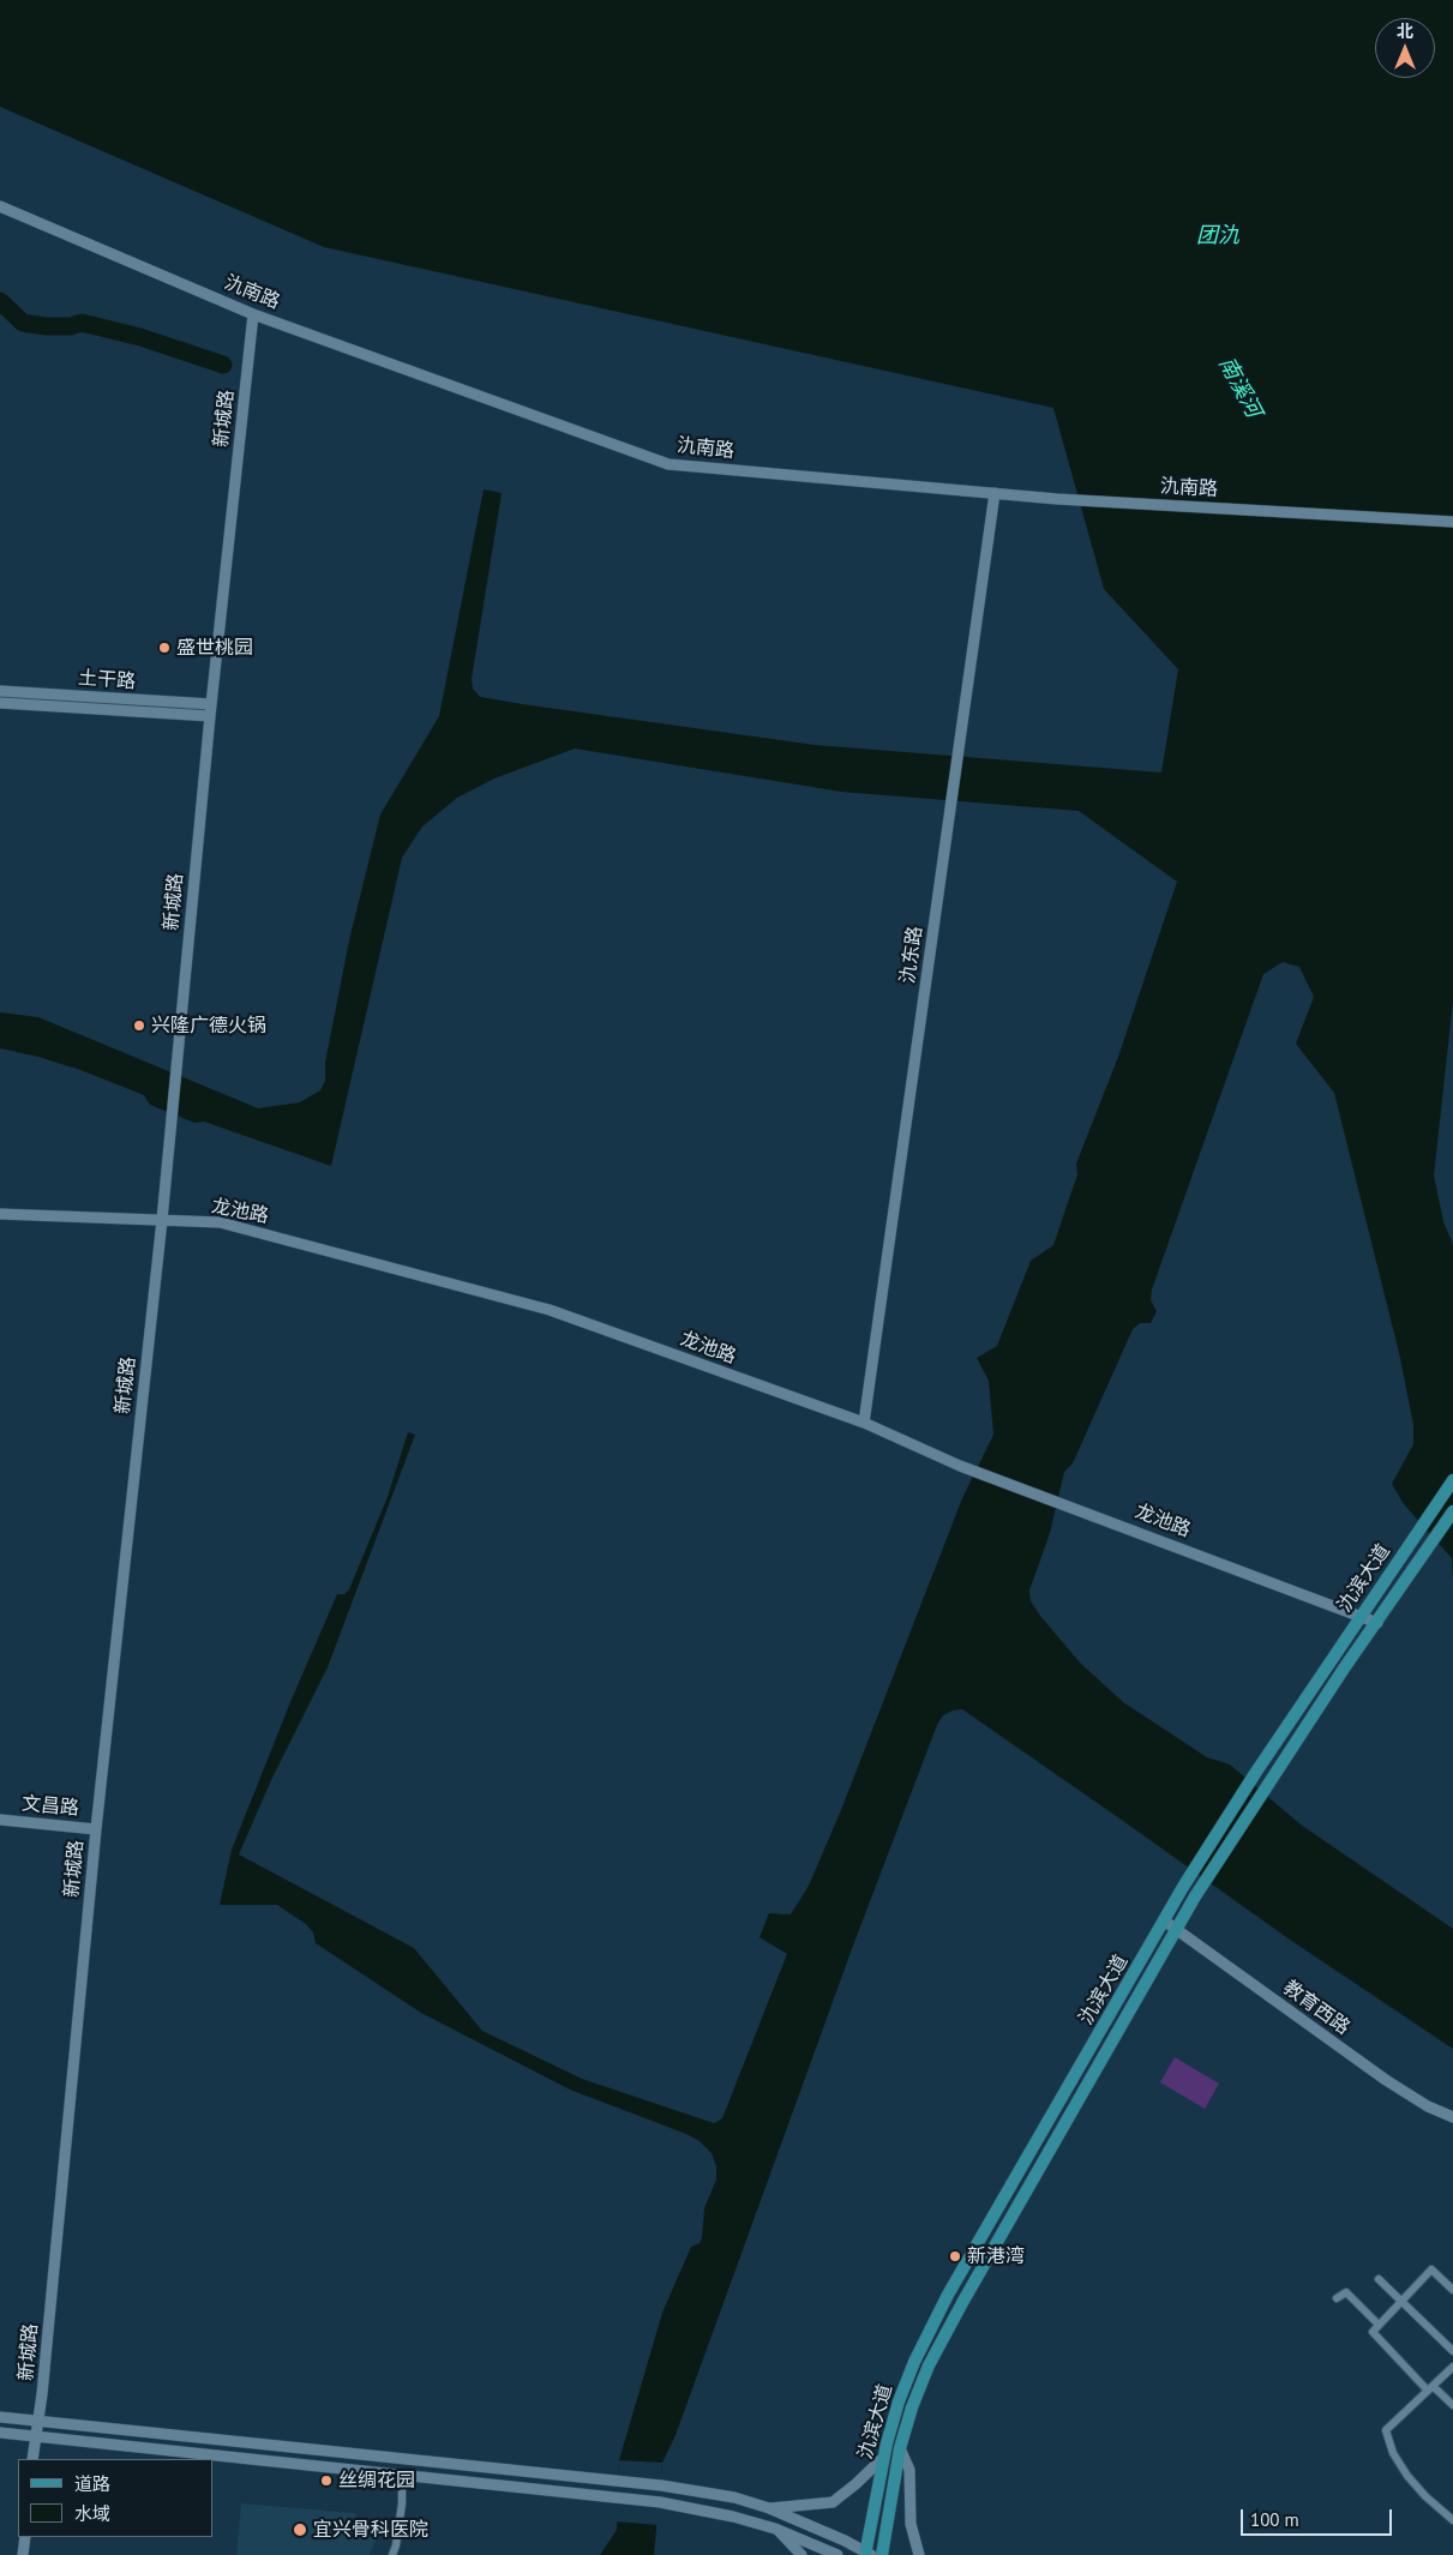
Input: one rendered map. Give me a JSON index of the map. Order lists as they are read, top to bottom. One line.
{"streets":{"main road":["氿滨大道"],"street":["氿南路","新城路","土干路","氿东路","龙池路","文昌路","教育西路"]},"crossings":[["氿南路","新城路"],["氿南路","氿东路"],["新城路","土干路"],["新城路","龙池路"],["新城路","文昌路"],["氿东路","龙池路"],["龙池路","氿滨大道"],["氿滨大道","教育西路"]],"water":["团氿","南溪河"],"places":["盛世桃园","兴隆广德火锅","新港湾","丝绸花园","宜兴骨科医院"],"legend":["道路","水域"],"scale_bar":"100 m","north":"top"}
